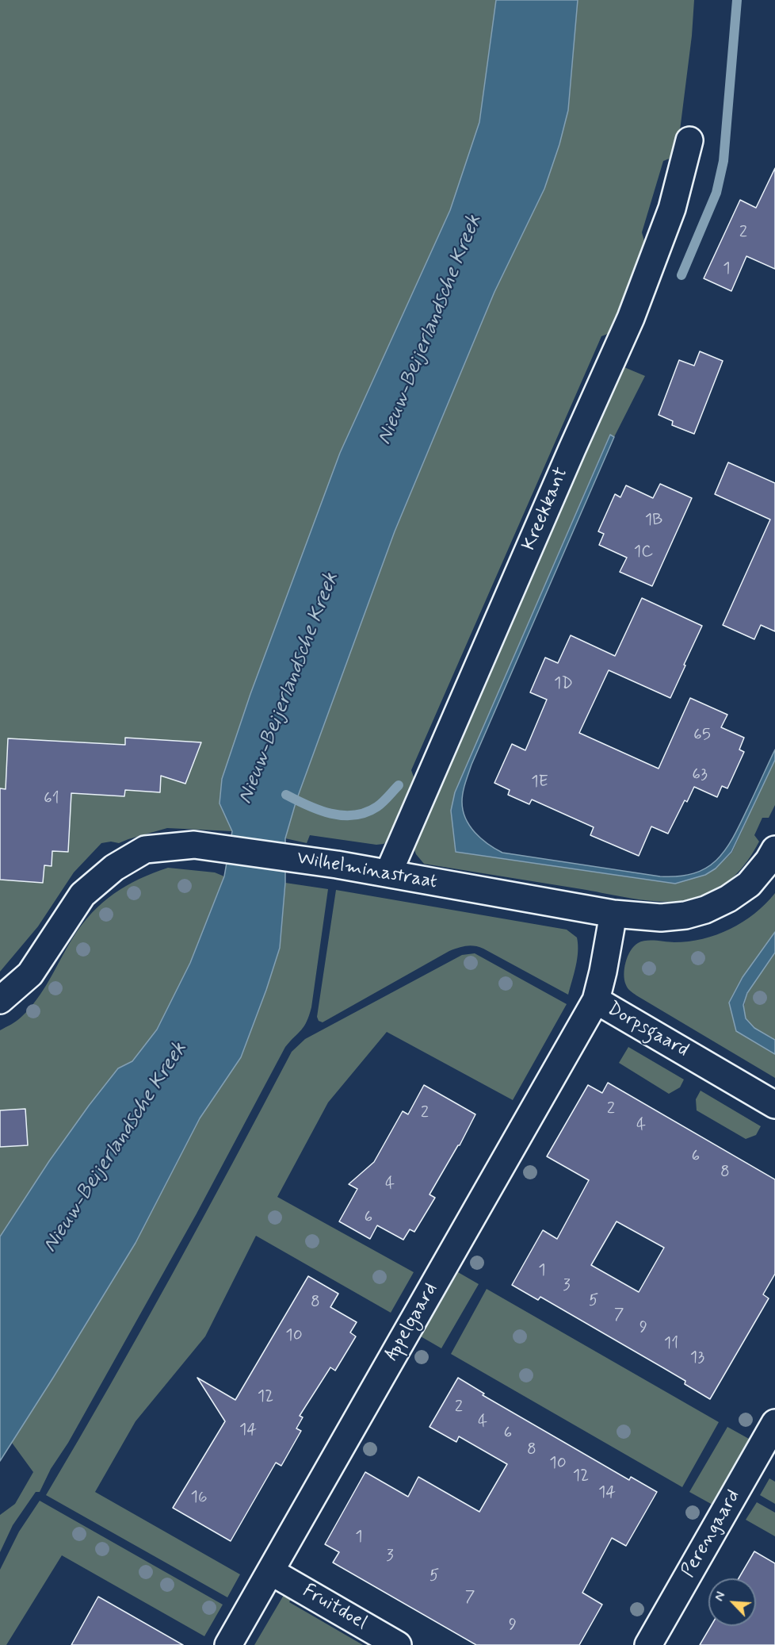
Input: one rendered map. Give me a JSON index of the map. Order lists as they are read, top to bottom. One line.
{"streets":{"street":["Kreekkant","Wilhelminastraat","Dorpsgaard","Appelgaard","Perengaard","Fruitdoel"]},"crossings":[["Kreekkant","Wilhelminastraat"],["Wilhelminastraat","Dorpsgaard"],["Dorpsgaard","Appelgaard"],["Appelgaard","Fruitdoel"]],"water":["Nieuw-Beijerlandsche Kreek"],"house_numbers":["2","1","1B","1C","1D","65","63","1E","61","2","2","4","6","8","4","6","1","3","5","8","7","9","10","11","13","12","2","4","14","6","8","10","12","14","16","1","3","5","7","9"],"north":"top left"}
